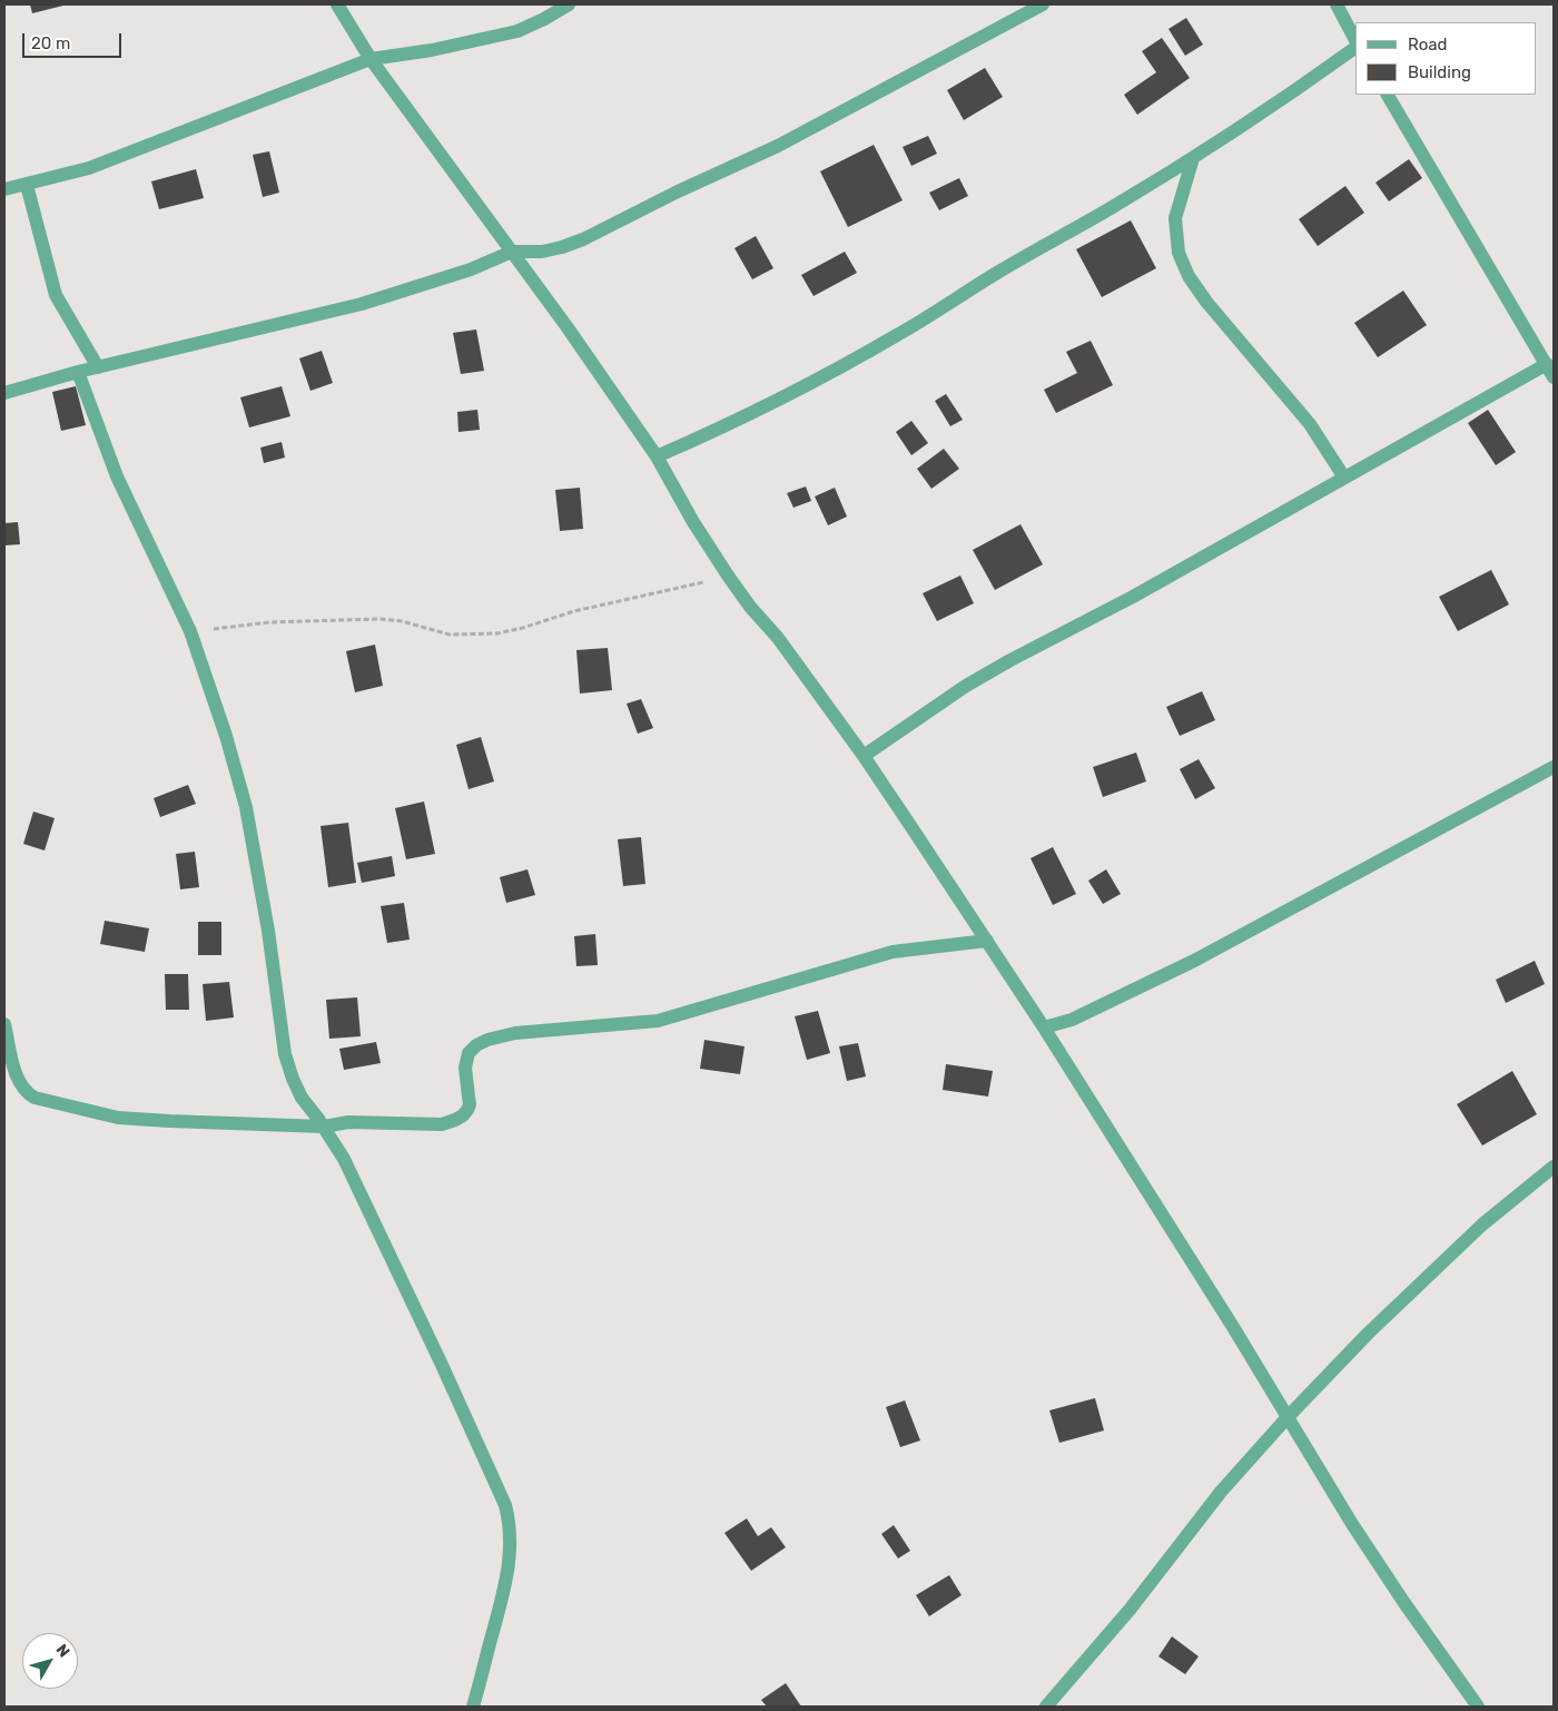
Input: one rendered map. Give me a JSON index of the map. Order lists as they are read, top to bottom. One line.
{"legend":["Road","Building"],"scale_bar":"20 m","north":"top right"}
